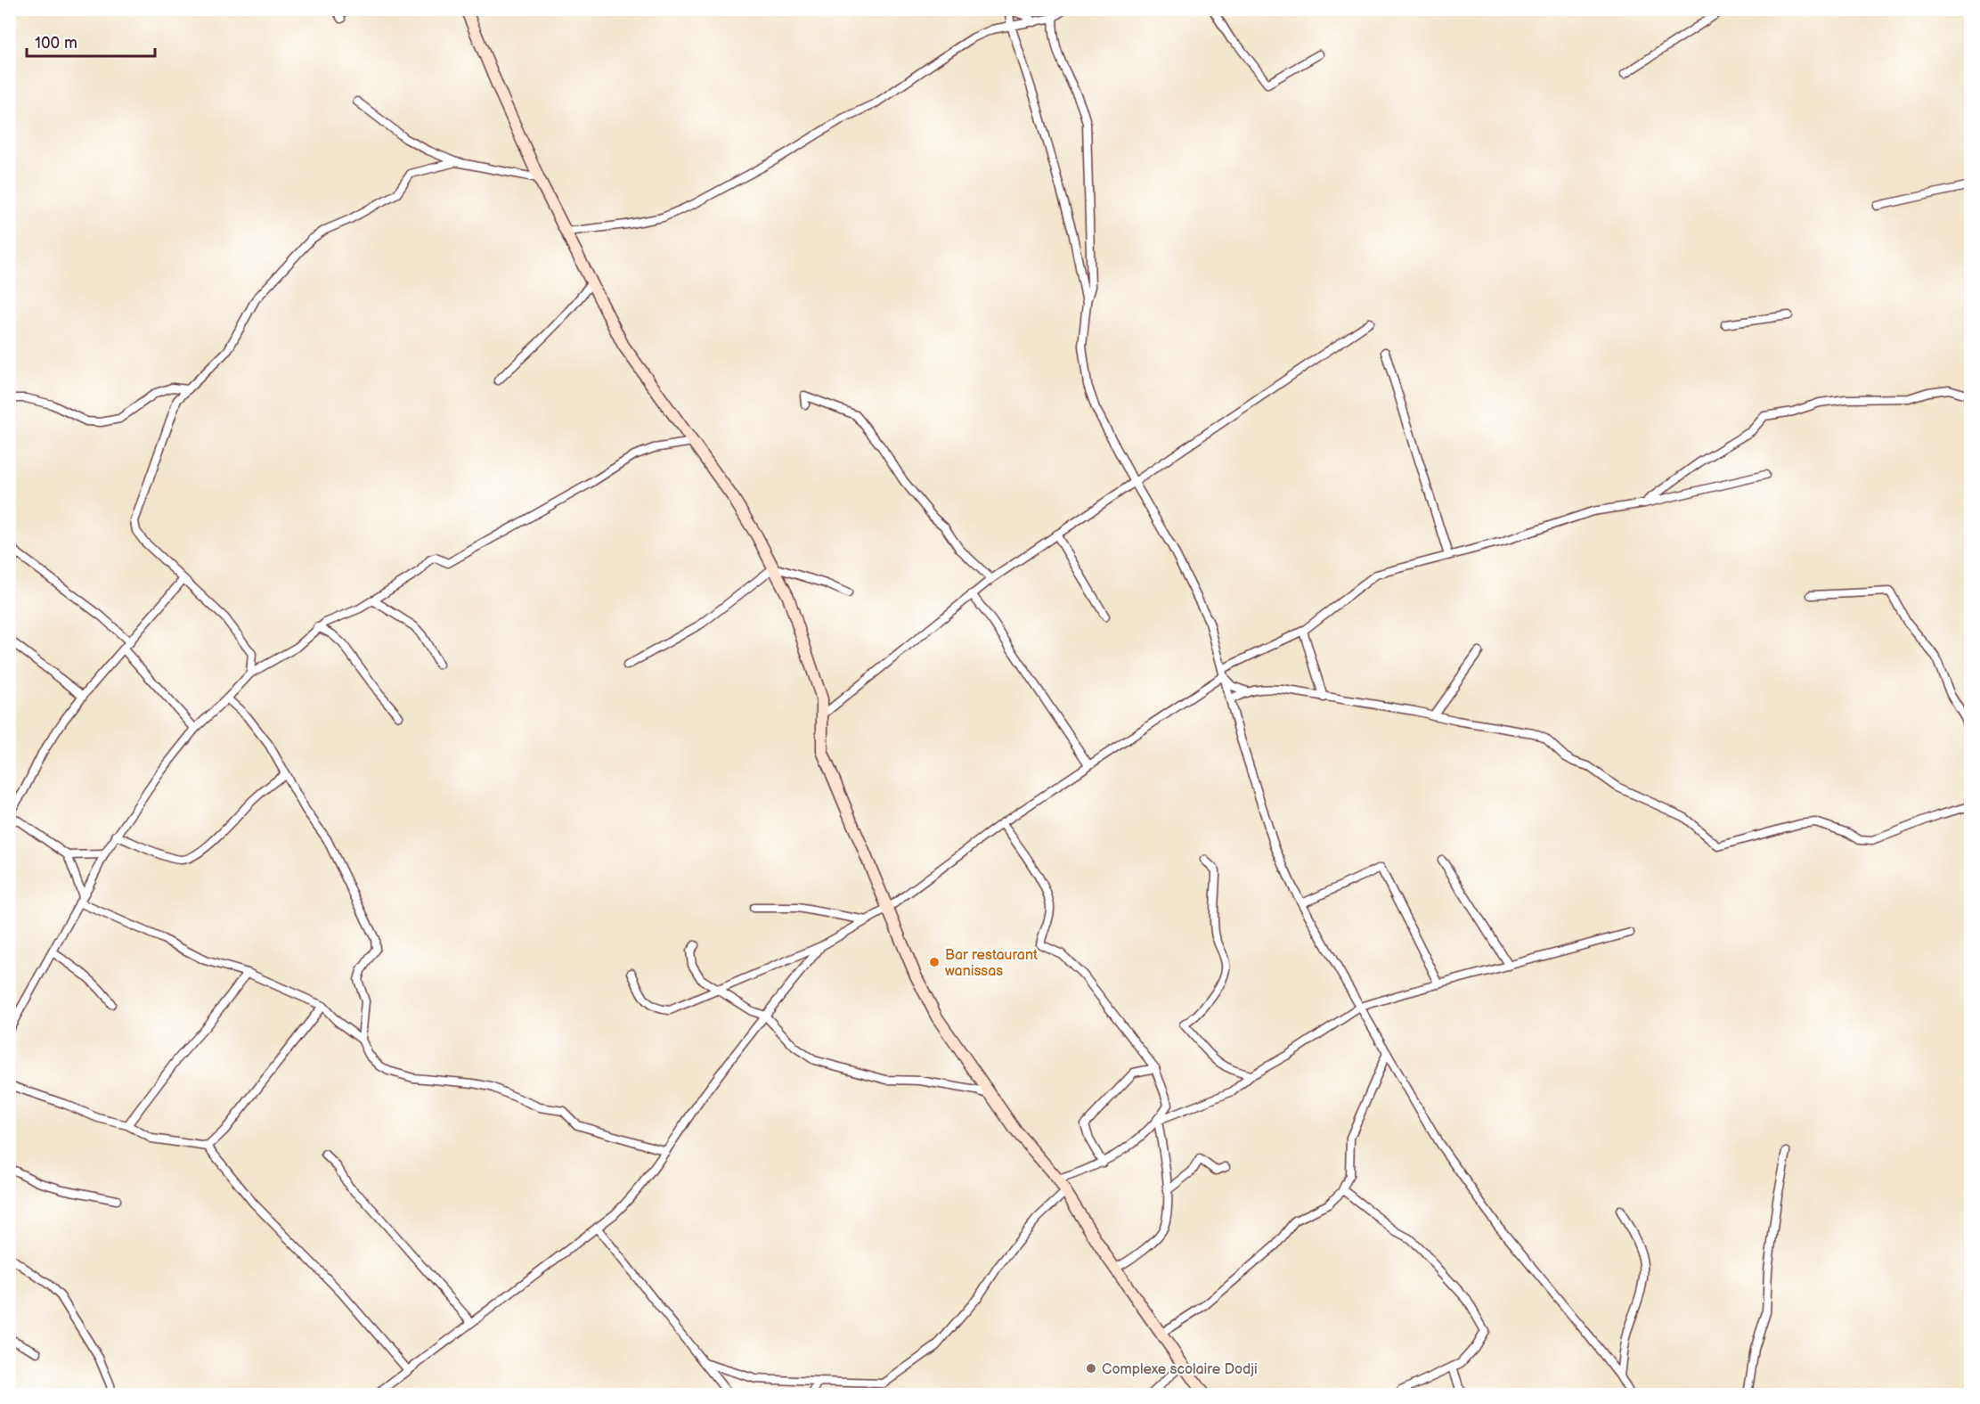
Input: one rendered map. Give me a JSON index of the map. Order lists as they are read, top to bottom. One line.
{"places":["Bar restaurant wanissas","Complexe scolaire Dodji"],"scale_bar":"100 m"}
